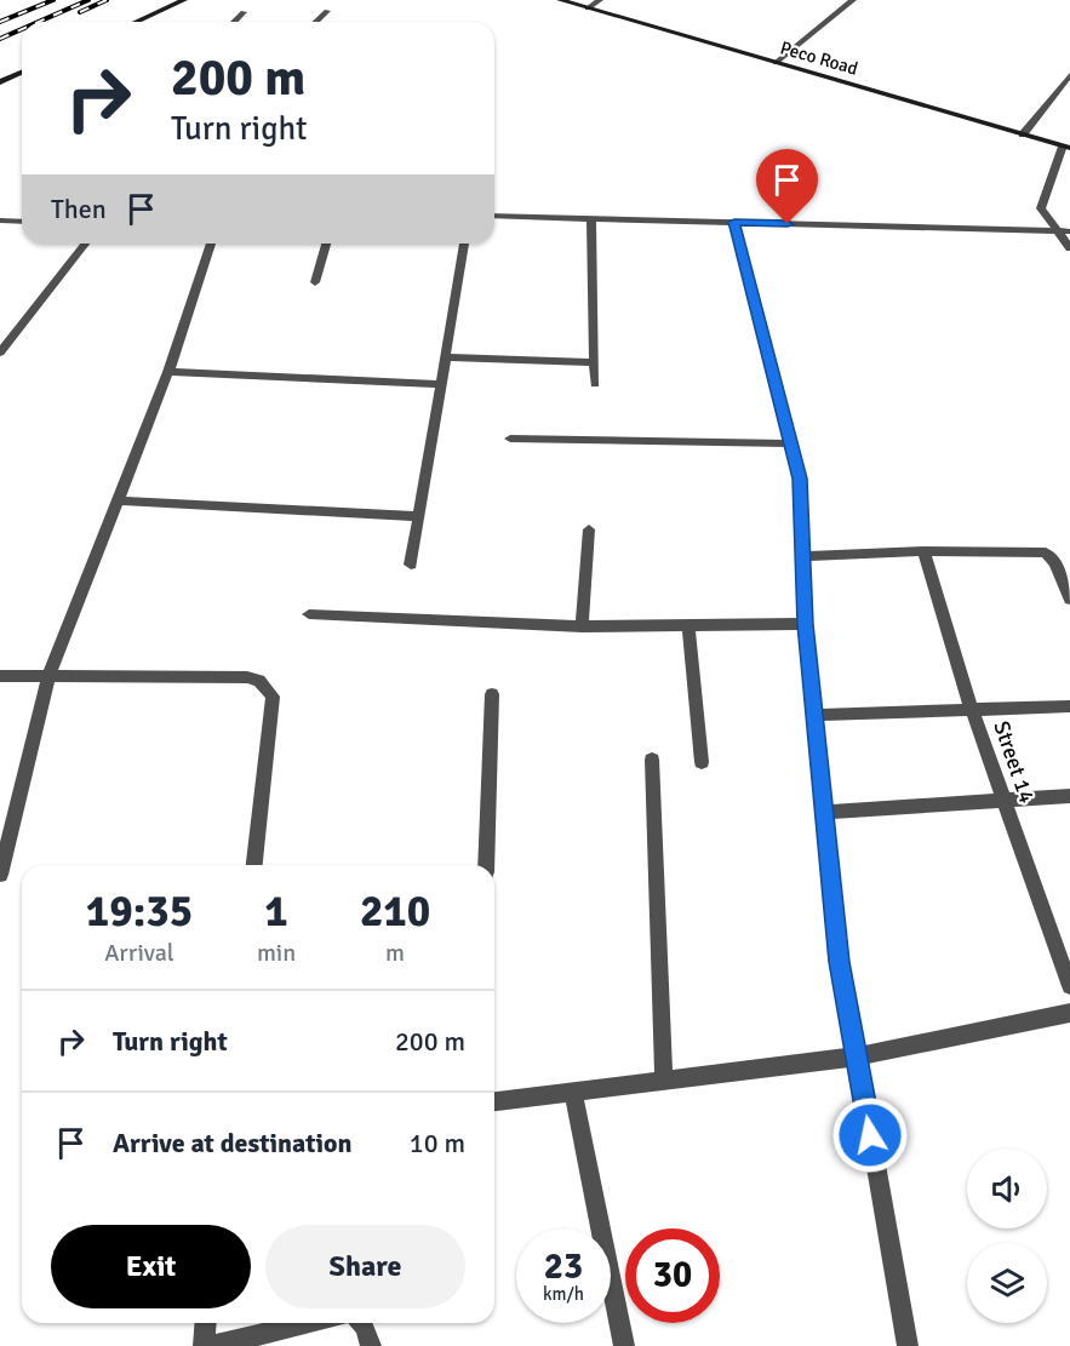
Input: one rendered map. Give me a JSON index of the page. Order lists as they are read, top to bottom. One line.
{"streets":{"street":["Peco Road","Street 14"]},"page":{"turn":["200 m","Turn right"],"then":"Then","eta":["19:35","Arrival","1","min","210","m"],"list":[{"name":"Turn right","value":"200 m"},{"name":"Arrive at destination","value":"10 m"}],"buttons":["Exit","Share"],"speed":"23 km/h","limit":"30"}}
